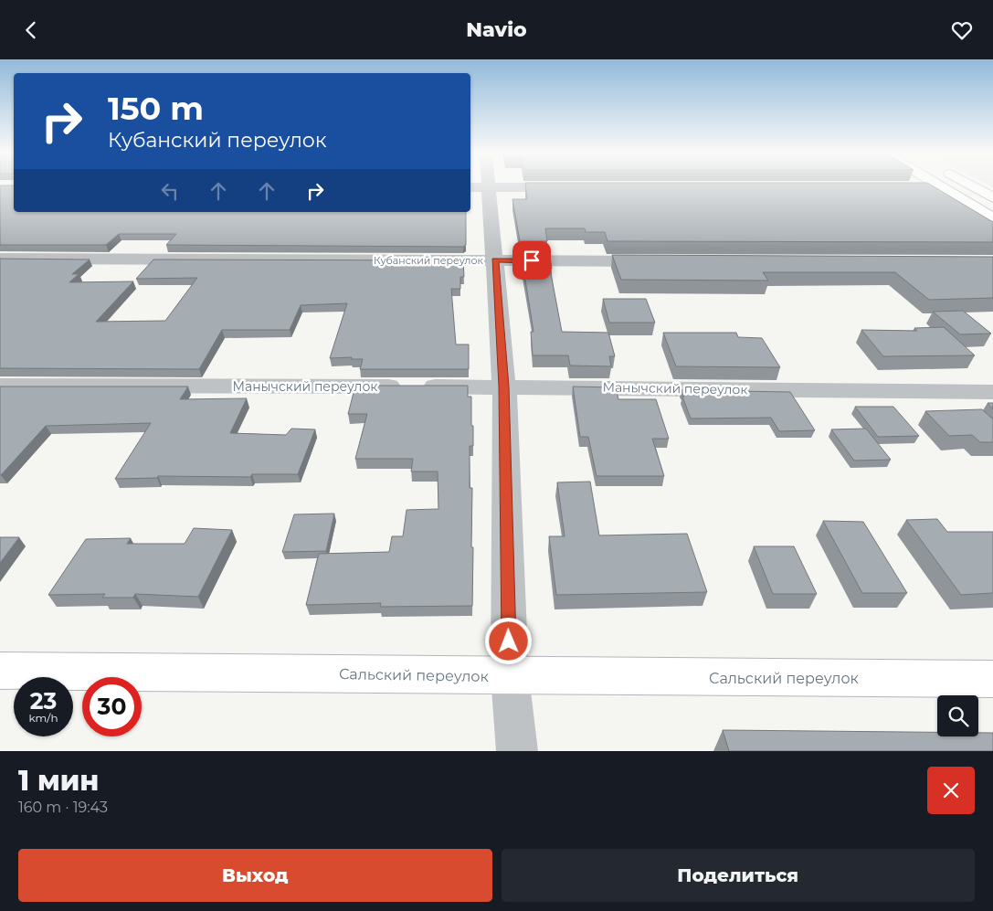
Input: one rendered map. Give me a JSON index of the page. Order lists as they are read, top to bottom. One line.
{"streets":{"main road":["Сальский переулок"],"street":["Кубанский переулок","Манычский переулок"]},"page":{"header":"Navio","turn":["150 m","Кубанский переулок"],"speed":"23 km/h","limit":"30","heading":["1 мин","160 m · 19:43"],"buttons":["Выход","Поделиться"]}}
